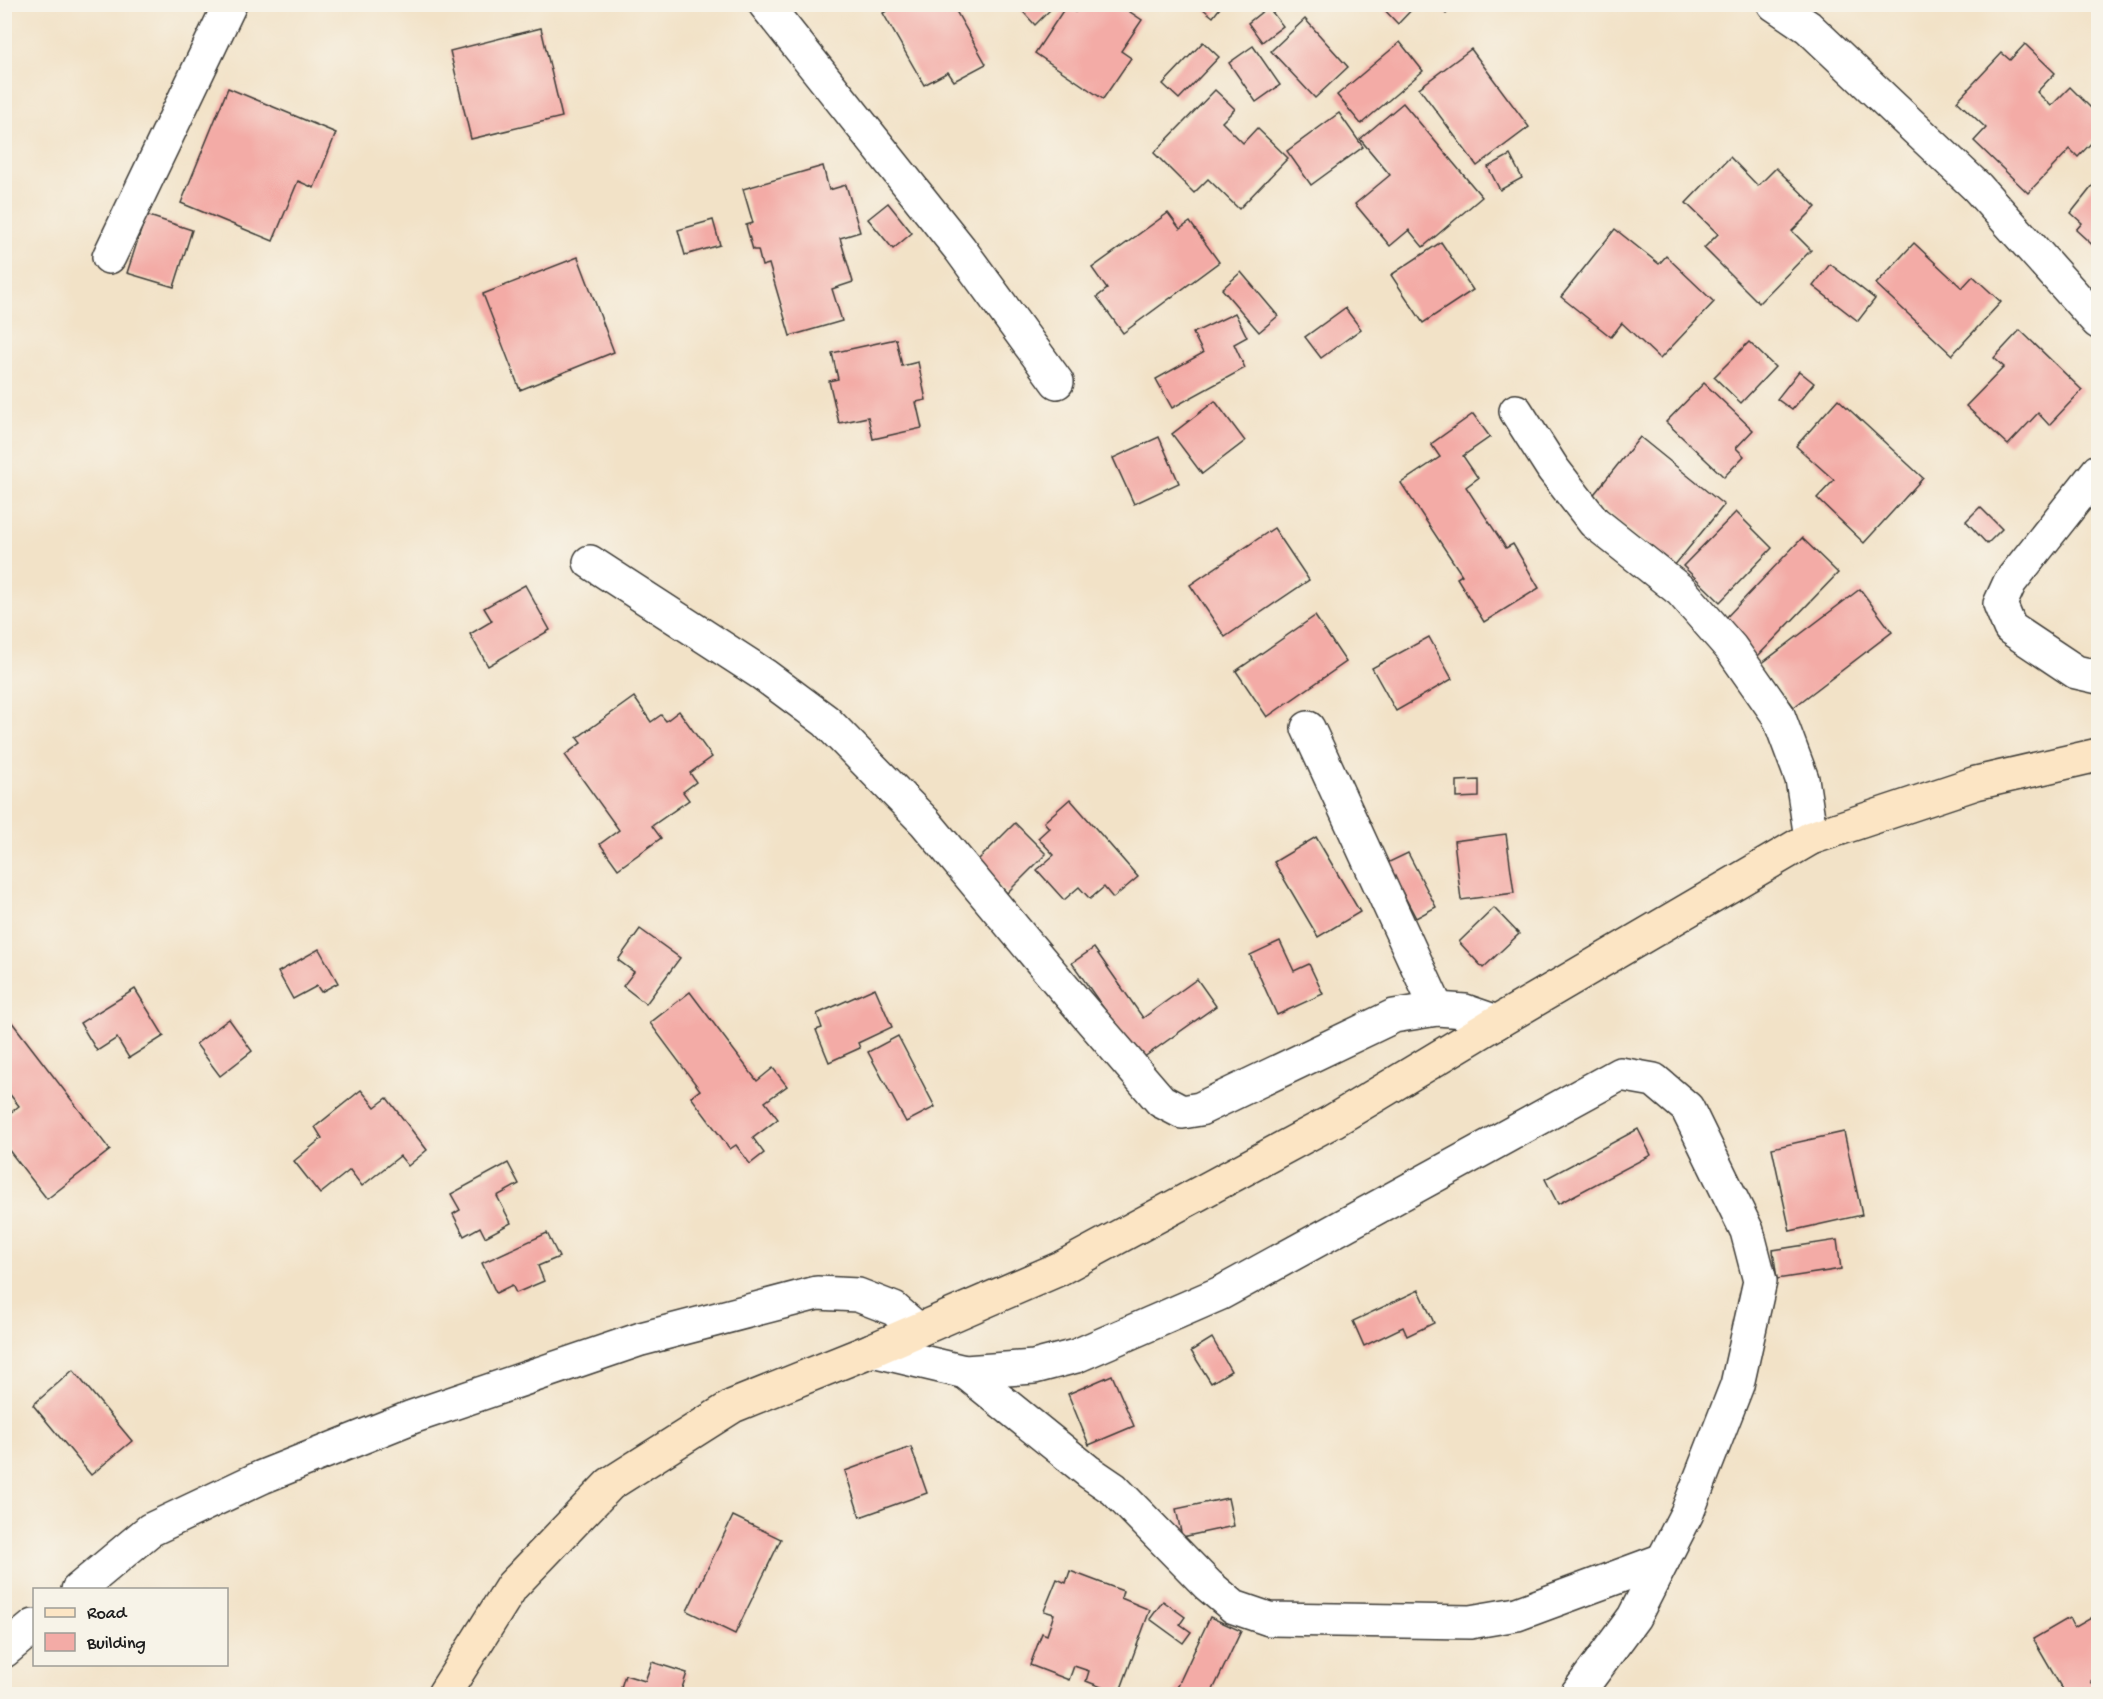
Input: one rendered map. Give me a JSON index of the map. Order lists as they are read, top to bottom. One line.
{"legend":["Road","Building"]}
